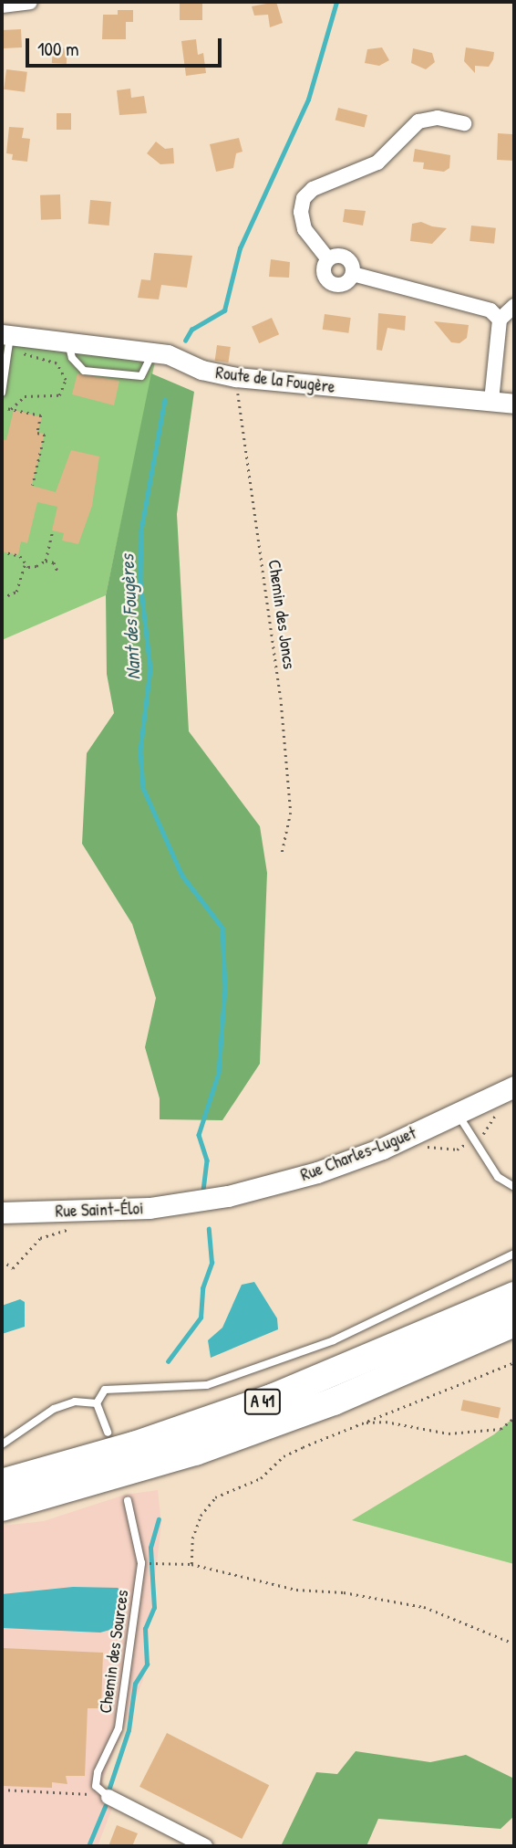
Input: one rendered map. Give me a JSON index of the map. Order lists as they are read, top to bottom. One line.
{"streets":{"highway":["A 41"],"main road":["Rue Charles-Luguet","Rue Saint-Éloi"],"street":["Route de la Fougère"],"lane":["Chemin des Sources"],"path":["Chemin des Joncs"]},"crossings":[["Route de la Fougère","Chemin des Joncs"],["Rue Charles-Luguet","Rue Saint-Éloi"]],"water":["Nant des Fougères"],"scale_bar":"100 m"}
